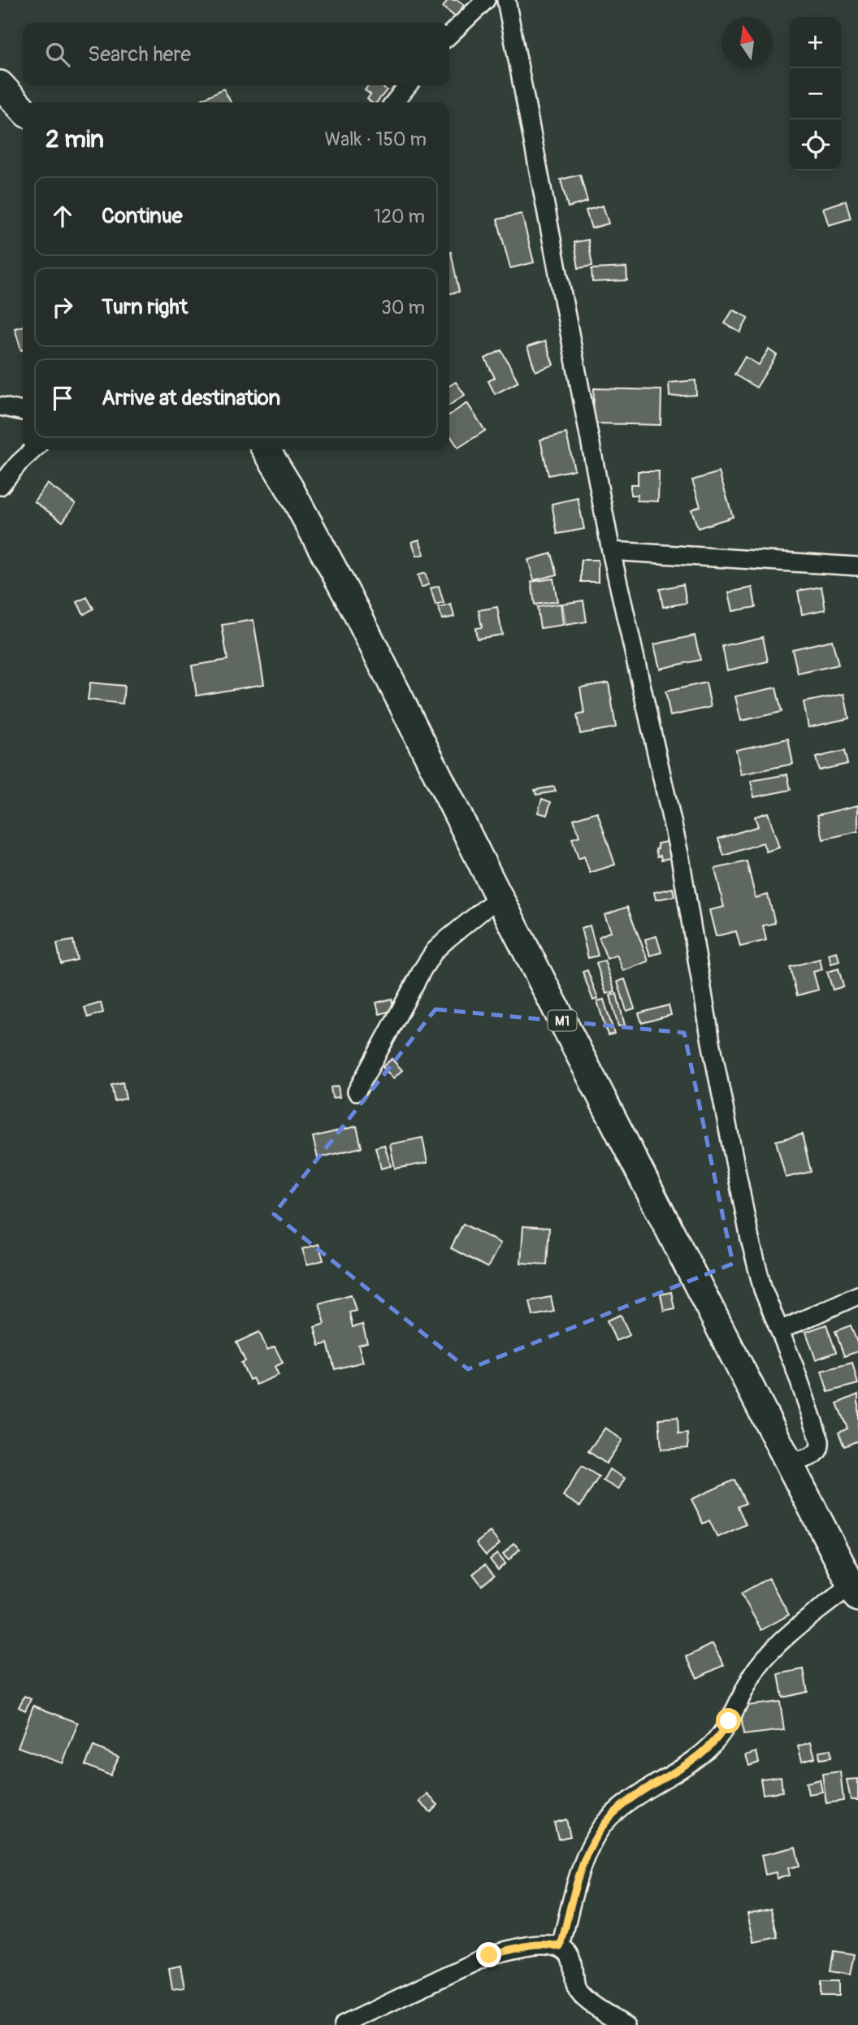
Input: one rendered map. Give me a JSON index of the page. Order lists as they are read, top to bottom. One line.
{"streets":{"highway":["M1"]},"north":"top","page":{"map_buttons":["+","−"],"search":"Search here","heading":["2 min","Walk · 150 m"],"list":[["Continue","120 m"],["Turn right","30 m"],"Arrive at destination"]}}
